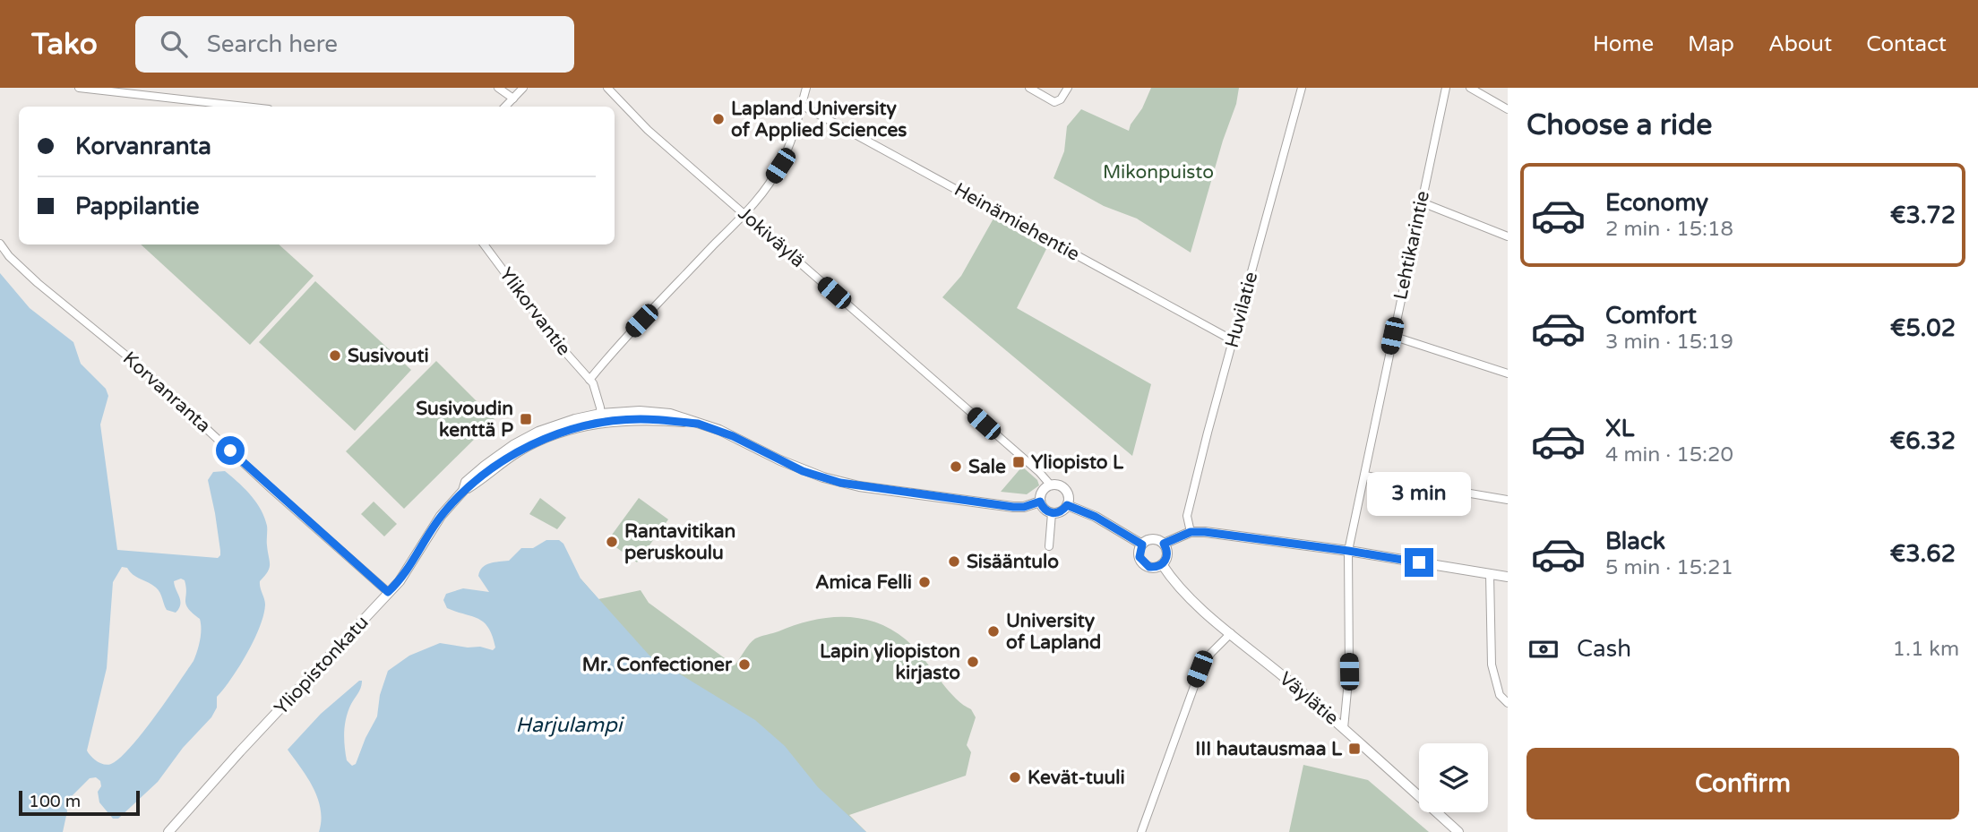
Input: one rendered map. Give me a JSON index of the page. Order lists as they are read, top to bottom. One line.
{"streets":{"street":["Heinämiehentie","Jokiväylä","Lehtikarintie","Huvilatie","Ylikorvantie","Korvanranta","Yliopistonkatu","Väylätie"]},"crossings":[["Heinämiehentie","Huvilatie"],["Jokiväylä","Yliopistonkatu"],["Lehtikarintie","Väylätie"],["Korvanranta","Yliopistonkatu"]],"water":["Harjulampi"],"parks":["Mikonpuisto"],"places":{"other":["Lapland University of Applied Sciences","Susivouti","Sale","Rantavitikan peruskoulu","Sisääntulo","Amica Felli","University of Lapland","Lapin yliopiston kirjasto","Mr. Confectioner","Kevät-tuuli"],"transit":["Susivoudin kenttä P","Yliopisto L","III hautausmaa L"]},"scale_bar":"100 m","page":{"header":"Tako","search":"Search here","nav":["Home","Map","About","Contact"],"heading":"Choose a ride","banner":["Korvanranta","Pappilantie"],"list":[{"name":"Economy","note":"2 min · 15:18","value":"€3.72"},{"name":"Comfort","note":"3 min · 15:19","value":"€5.02"},{"name":"XL","note":"4 min · 15:20","value":"€6.32"},{"name":"Black","note":"5 min · 15:21","value":"€3.62"}],"bubble":"3 min","pay":["Cash","1.1 km"],"buttons":"Confirm","scale":"100 m"}}
